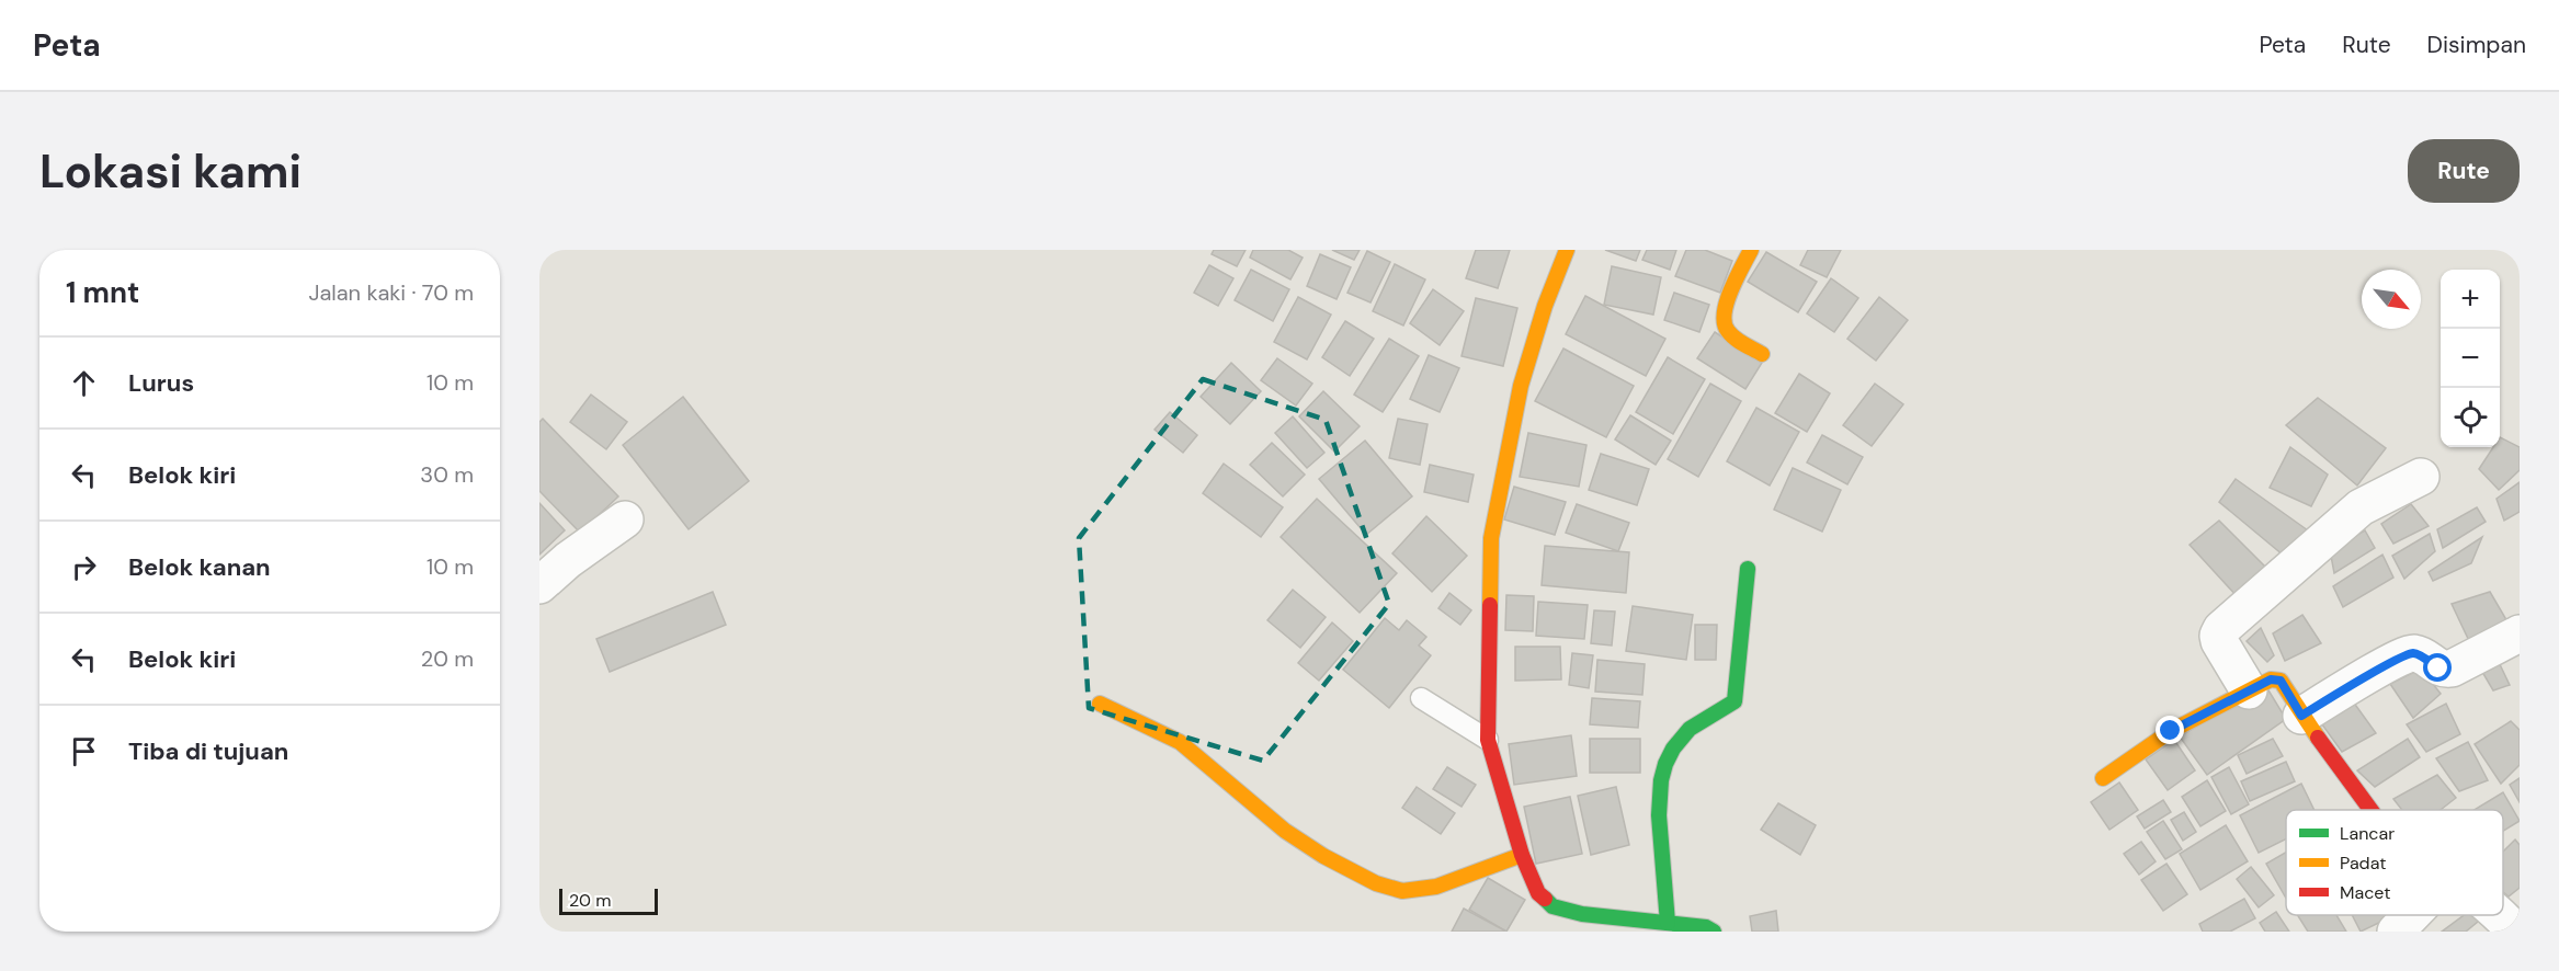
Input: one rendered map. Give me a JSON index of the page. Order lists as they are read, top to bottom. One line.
{"legend":["Lancar","Padat","Macet"],"scale_bar":"20 m","north":"bottom right","page":{"header":"Peta","nav":["Peta","Rute","Disimpan"],"buttons":"Rute","title":"Lokasi kami","heading":["1 mnt","Jalan kaki · 70 m"],"map_buttons":["+","−"],"list":[["Lurus","10 m"],["Belok kiri","30 m"],["Belok kanan","10 m"],["Belok kiri","20 m"],"Tiba di tujuan"],"scale":"20 m"}}
